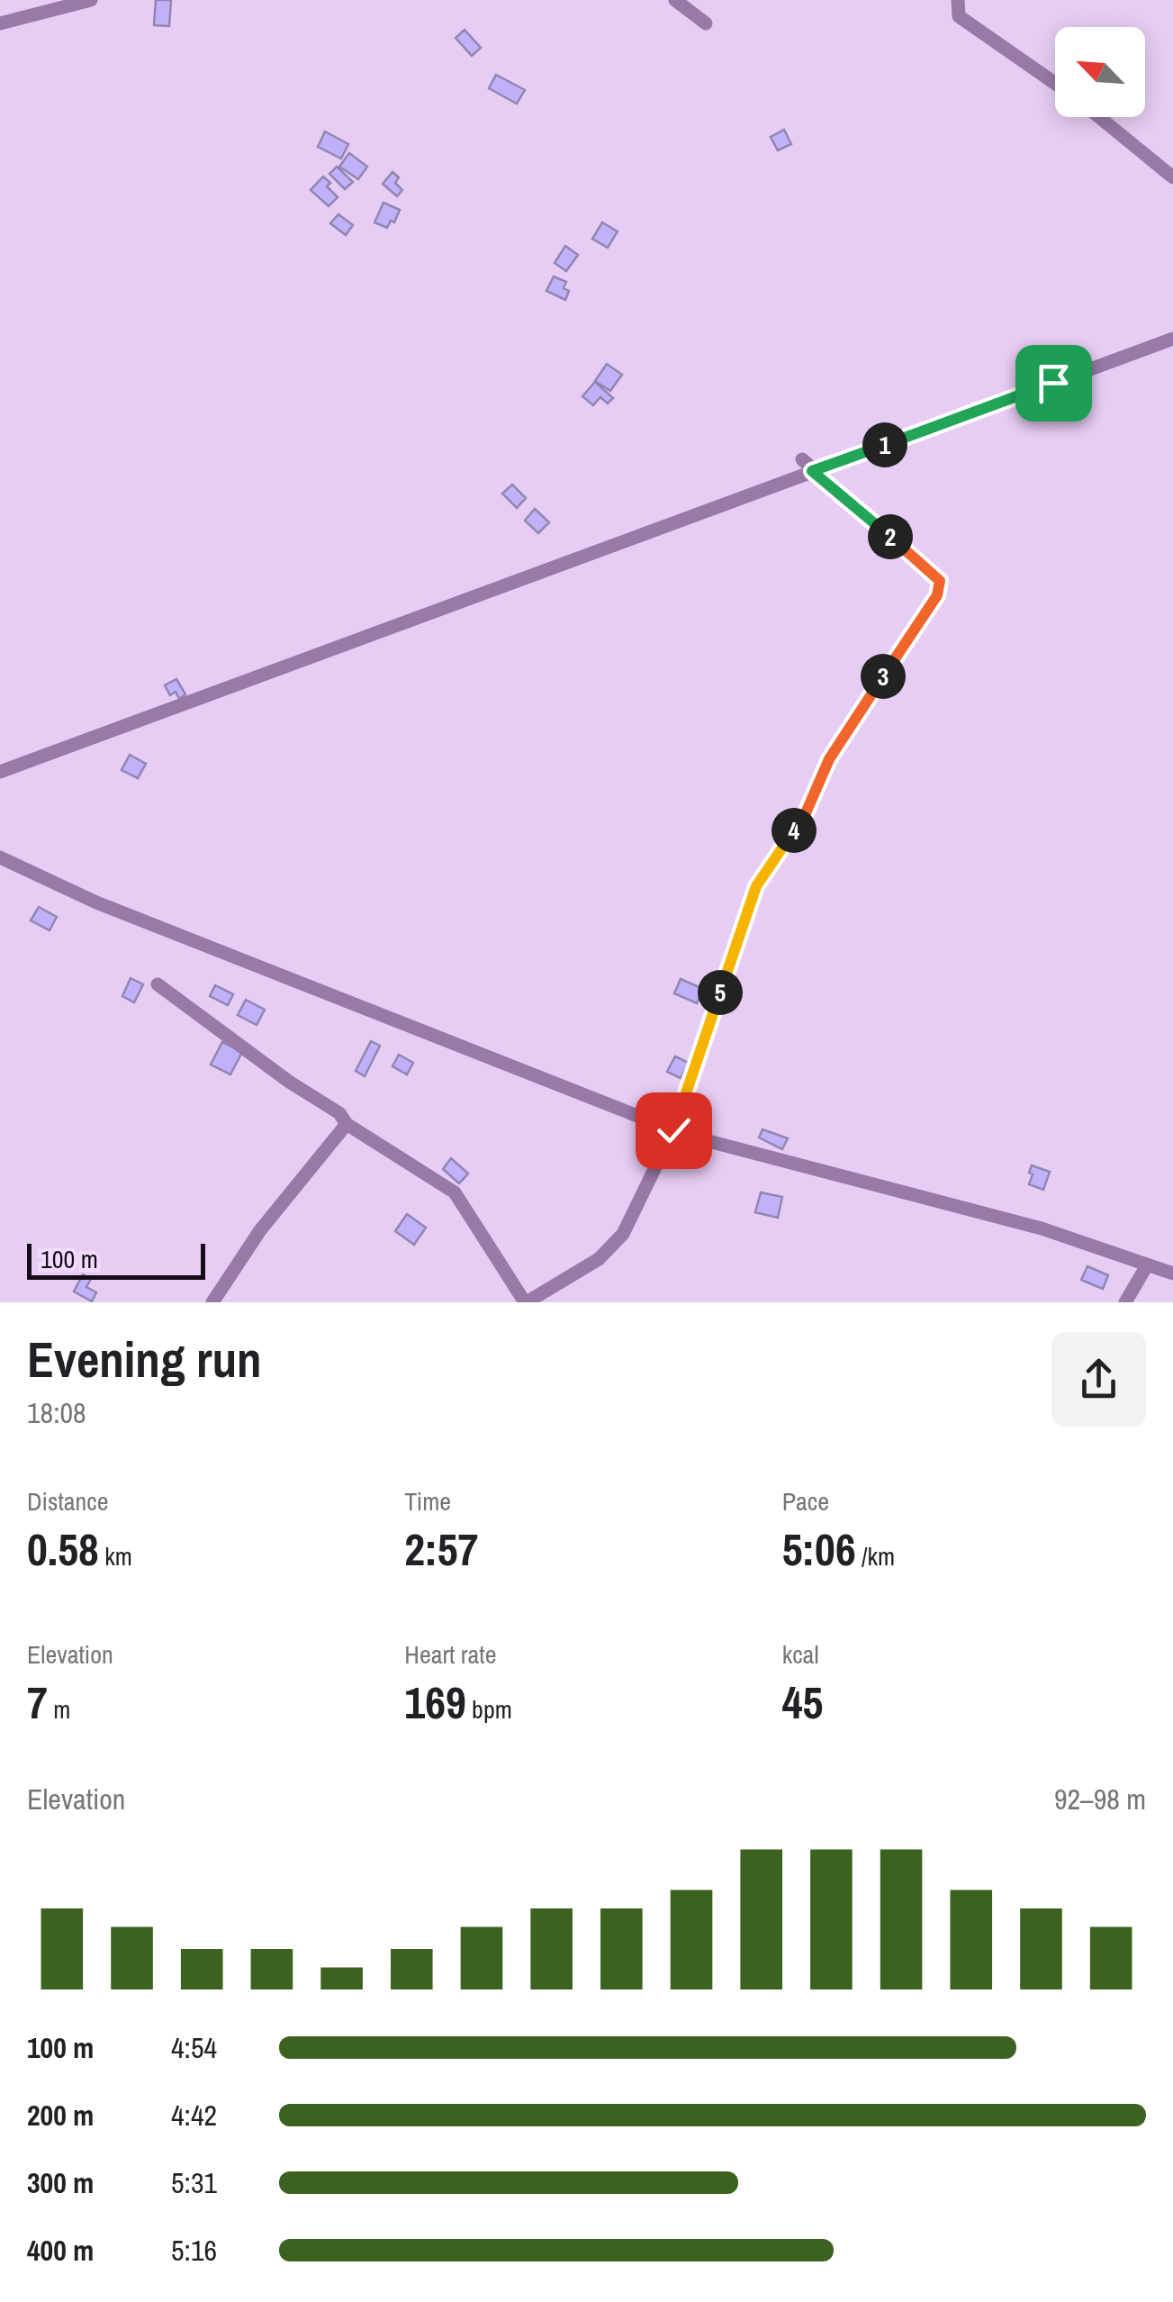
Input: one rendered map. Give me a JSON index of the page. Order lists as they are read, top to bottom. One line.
{"scale_bar":"100 m","north":"top left","page":{"pins":["1","2","3","4","5"],"scale":"100 m","heading":["Evening run","18:08"],"stats":[["Distance","0.58 km"],["Time","2:57"],["Pace","5:06 /km"],["Elevation","7 m"],["Heart rate","169 bpm"],["kcal","45"]],"chart":["Elevation","92–98 m"],"list":[{"name":"100 m","note":"4:54"},{"name":"200 m","note":"4:42"},{"name":"300 m","note":"5:31"},{"name":"400 m","note":"5:16"}]}}
